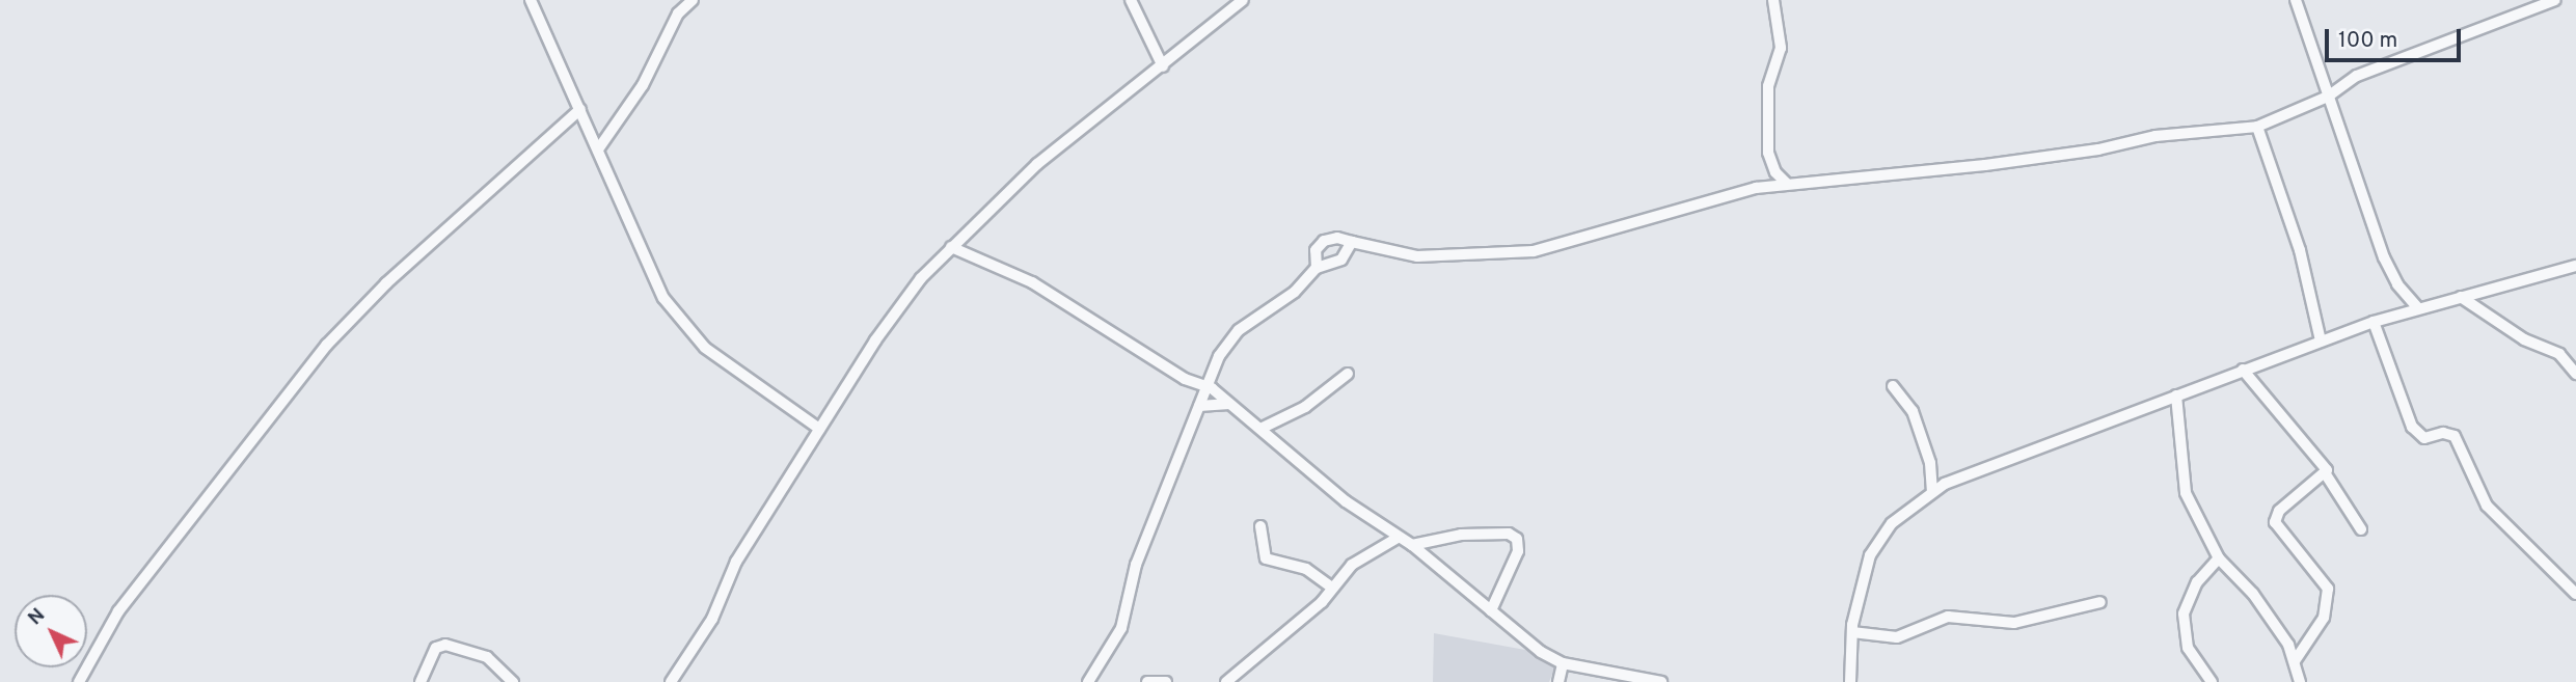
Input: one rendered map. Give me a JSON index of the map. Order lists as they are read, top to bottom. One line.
{"scale_bar":"100 m","north":"top left"}
